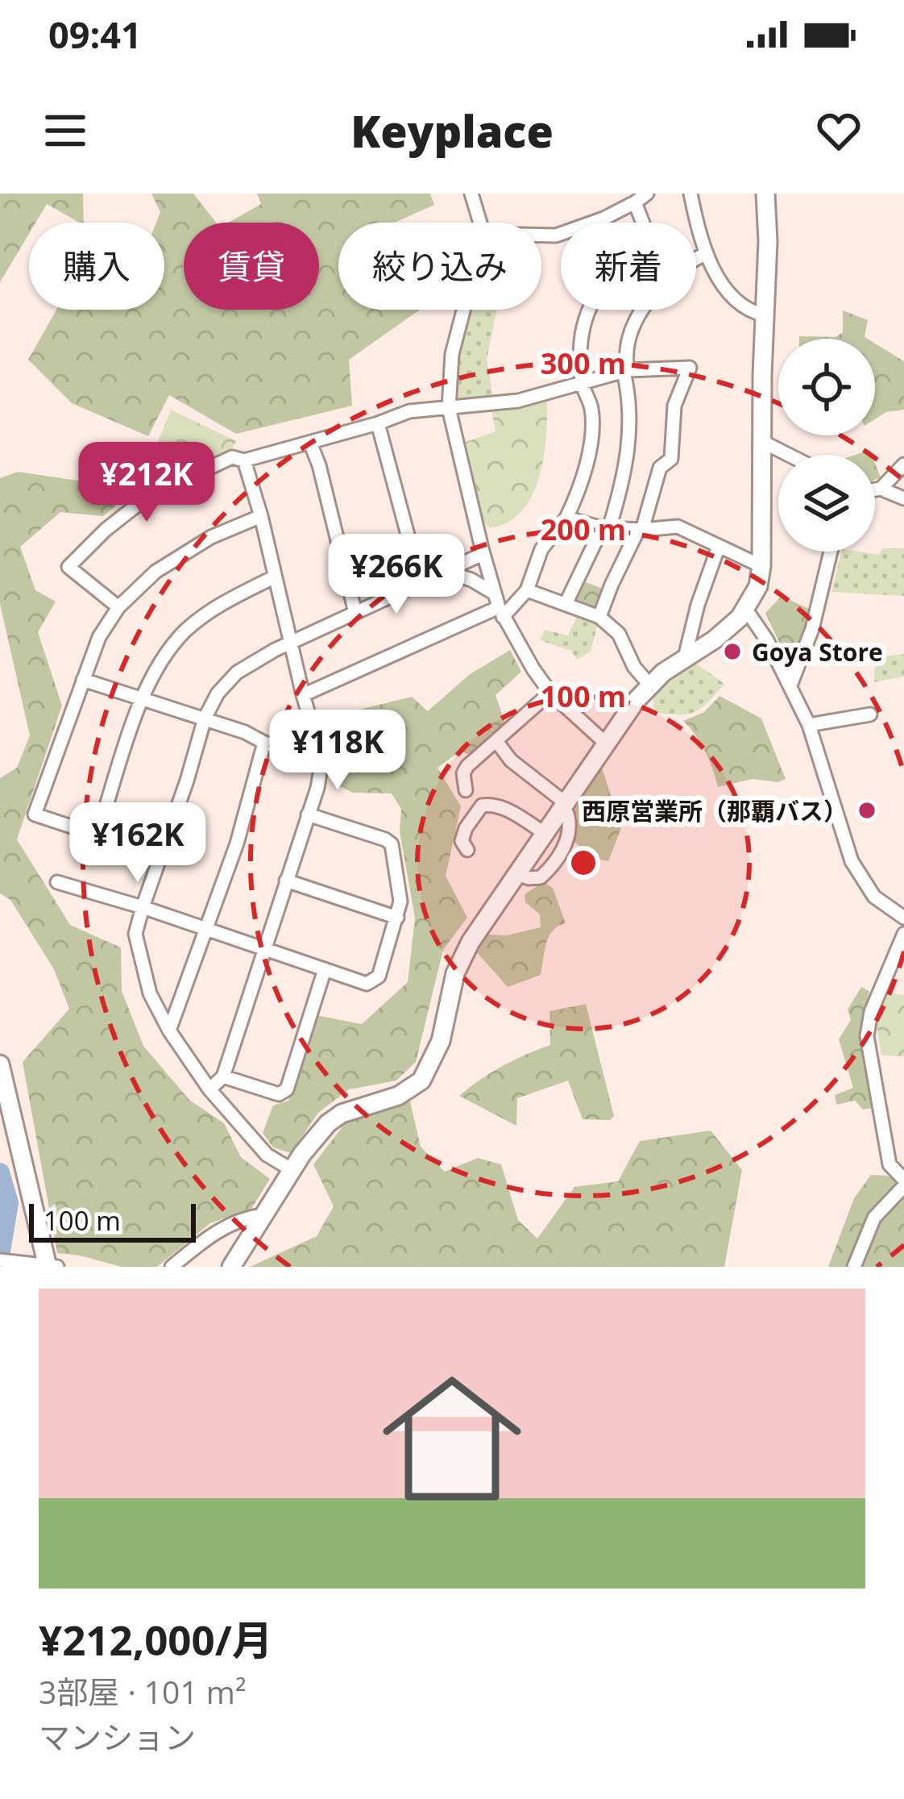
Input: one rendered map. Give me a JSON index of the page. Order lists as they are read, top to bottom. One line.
{"places":["Goya Store","西原営業所（那覇バス）"],"scale_bar":"100 m","page":{"status":"09:41","header":"Keyplace","chip":["購入","賃貸","絞り込み","新着"],"price":["¥212K","¥266K","¥118K","¥162K"],"scale":"100 m","list":[{"name":"¥212,000/月","note":"3部屋 · 101 m² · マンション"}]},"rings":["300 m","200 m","100 m"]}
